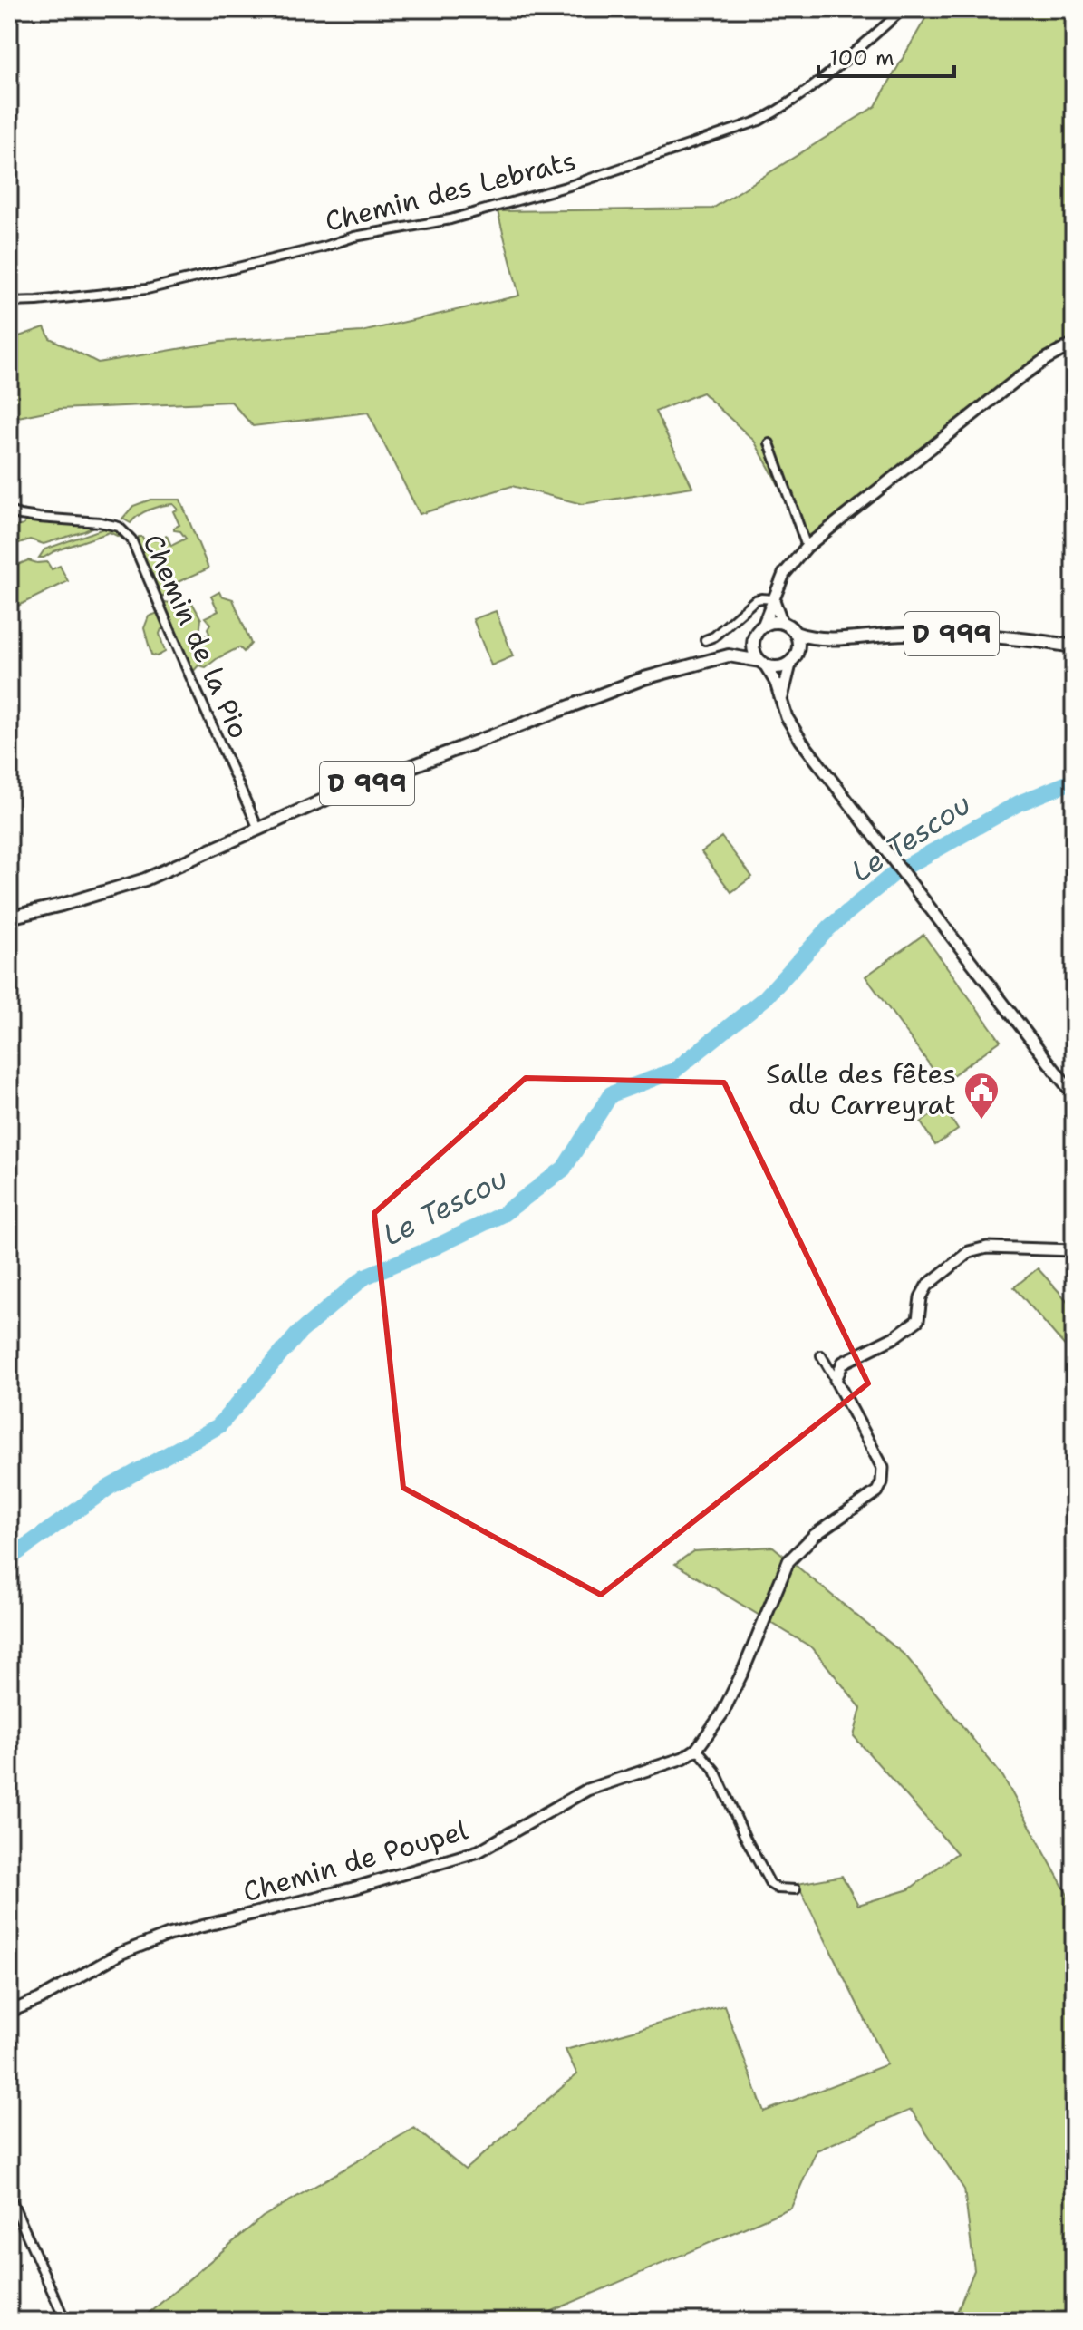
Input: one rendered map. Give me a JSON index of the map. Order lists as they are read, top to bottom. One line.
{"streets":{"main road":["D 999"],"street":["Chemin des Lebrats","Chemin de la Pio","Chemin de Poupel"]},"crossings":[["D 999","Chemin de la Pio"]],"water":["Le Tescou"],"places":{"public building":["Salle des fêtes du Carreyrat"]},"scale_bar":"100 m"}
